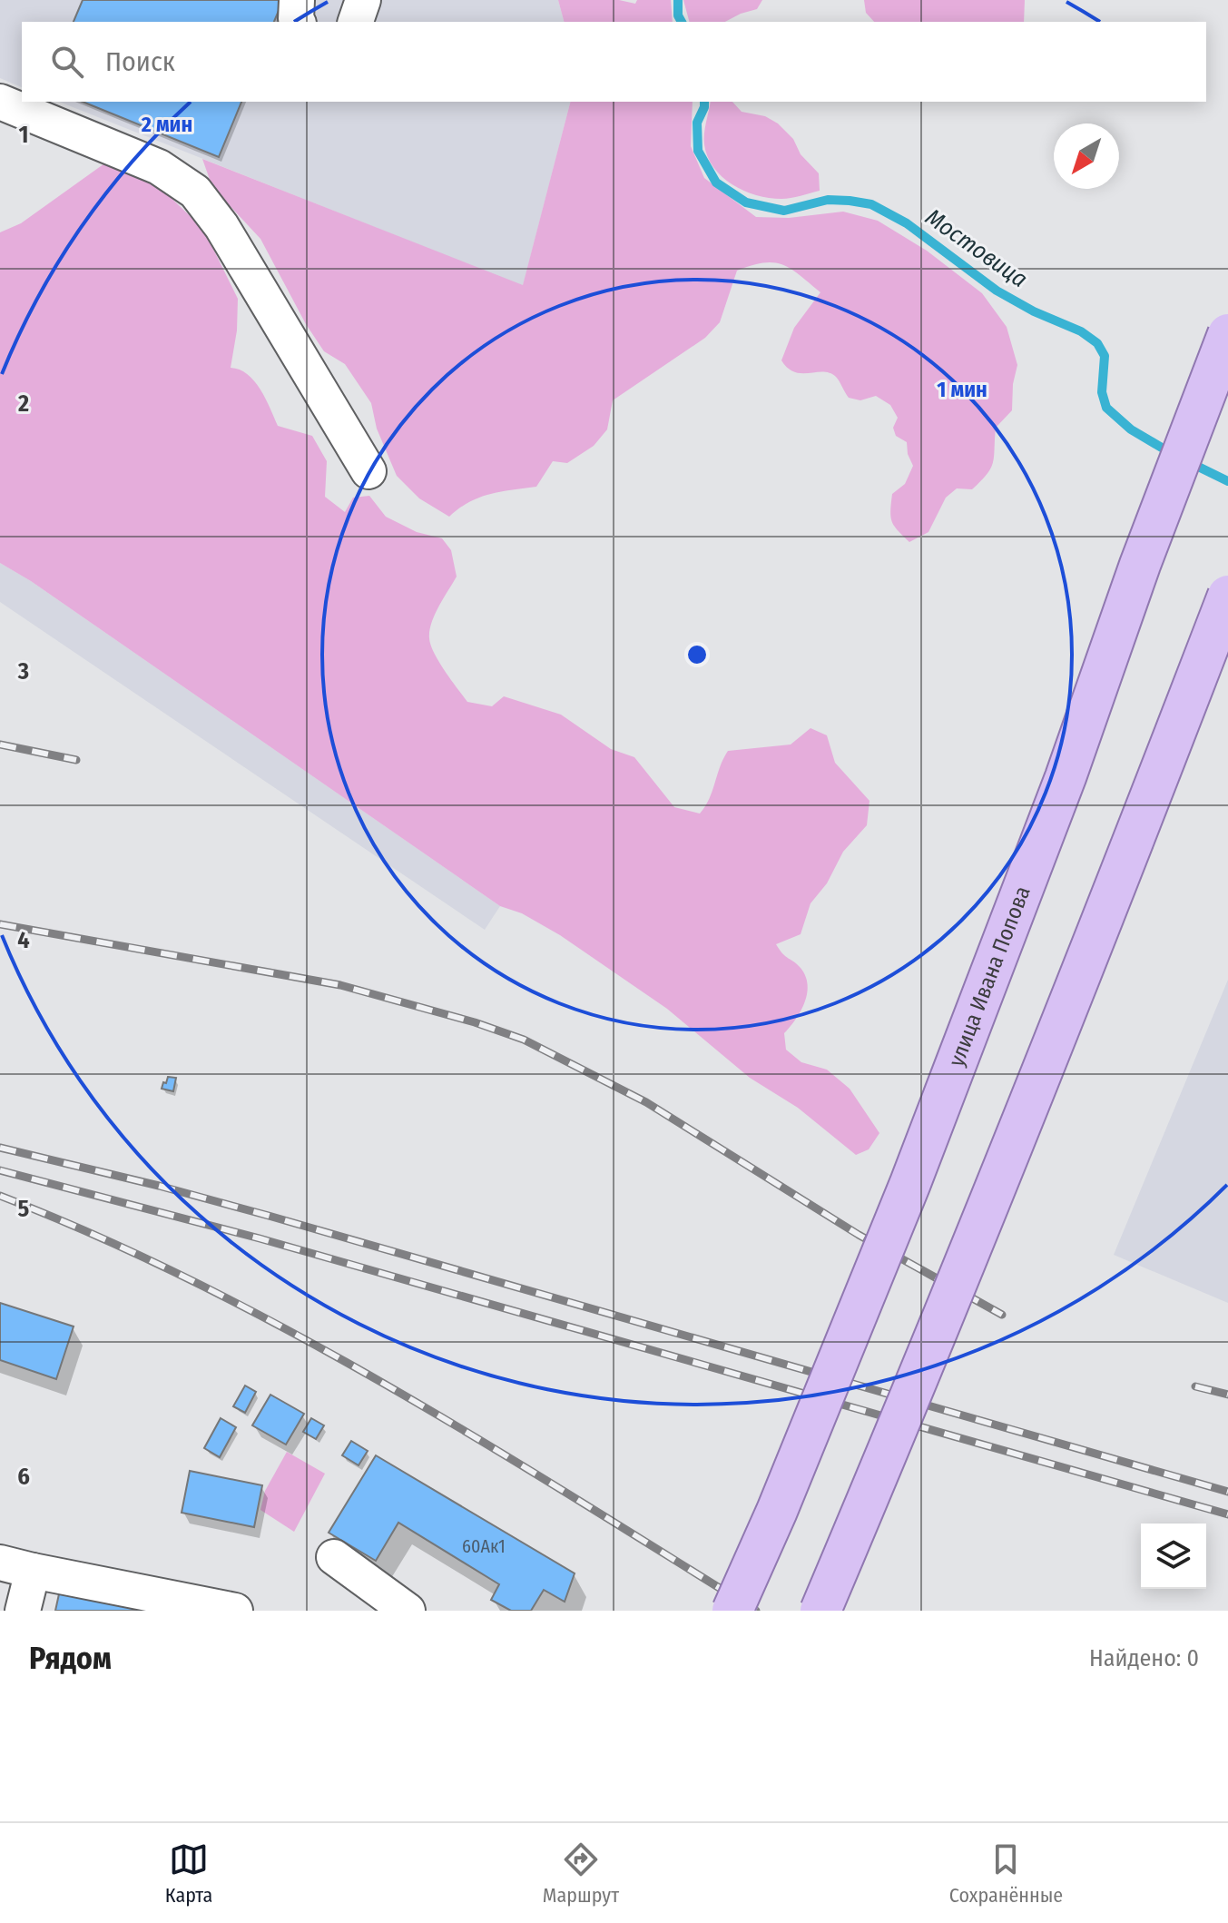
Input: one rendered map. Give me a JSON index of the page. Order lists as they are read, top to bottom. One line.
{"streets":{"main road":["улица Ивана Попова"]},"water":["Мостовица"],"house_numbers":["60Ак1"],"north":"bottom left","page":{"search":"Поиск","heading":["Рядом","Найдено: 0"],"nav":["Карта","Маршрут","Сохранённые"]},"grid":{"rows":["1","2","3","4","5","6"]},"rings":["2 мин","1 мин"]}
